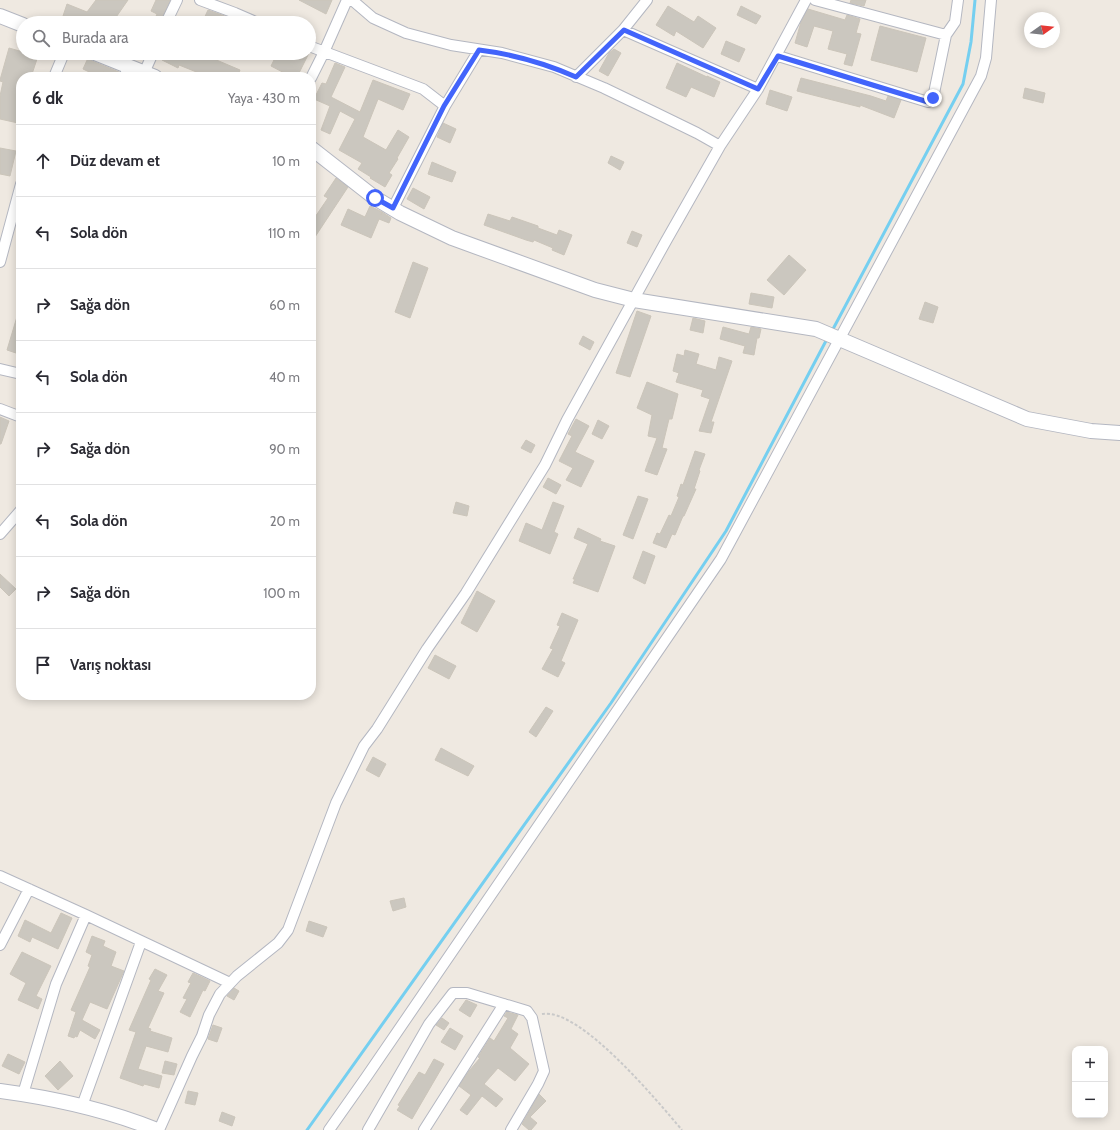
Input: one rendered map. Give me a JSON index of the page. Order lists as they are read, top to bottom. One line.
{"north":"right","page":{"search":"Burada ara","heading":["6 dk","Yaya · 430 m"],"list":[["Düz devam et","10 m"],["Sola dön","110 m"],["Sağa dön","60 m"],["Sola dön","40 m"],["Sağa dön","90 m"],["Sola dön","20 m"],["Sağa dön","100 m"],"Varış noktası"],"map_buttons":["+","−"]}}
